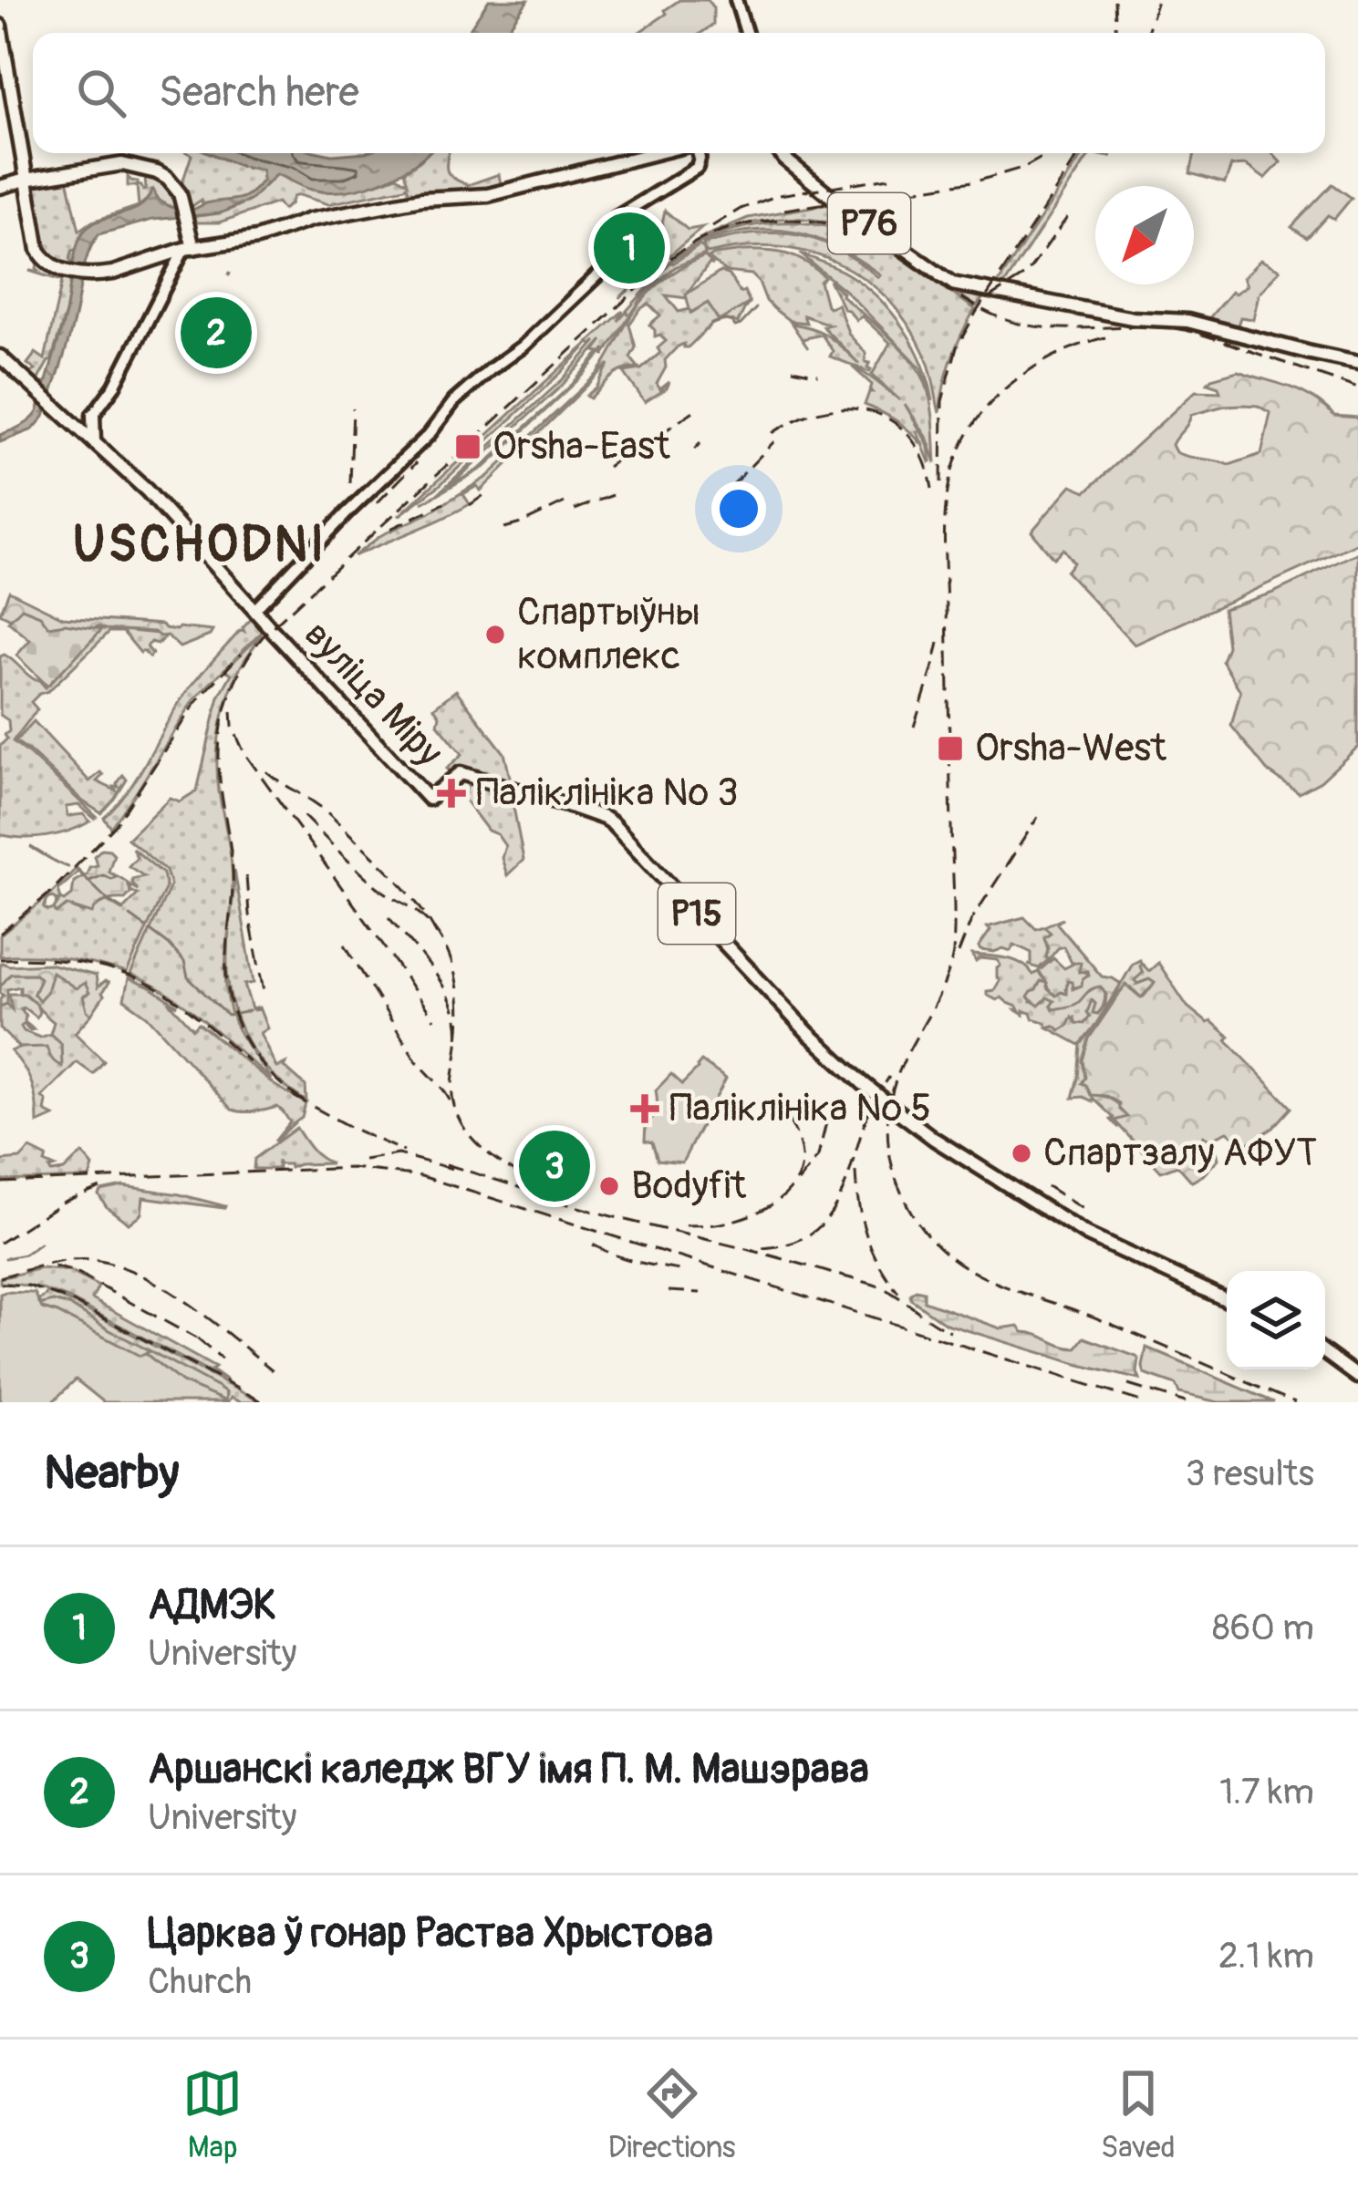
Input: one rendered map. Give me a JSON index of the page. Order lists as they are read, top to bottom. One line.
{"streets":{"main road":["Р76","вуліца Міру","Р15"]},"districts":["USCHODNI"],"places":{"transit":["Orsha-East","Orsha-West"],"other":["Спартыўны комплекс","Спартзалу АФУТ","Bodyfit"],"health":["Паліклініка № 3","Паліклініка № 5"]},"north":"bottom left","page":{"search":"Search here","pins":["1","2","3"],"heading":["Nearby","3 results"],"list":[{"mark":"1","name":"АДМЭК","note":"University","value":"860 m"},{"mark":"2","name":"Аршанскі каледж ВГУ імя П. М. Машэрава","note":"University","value":"1.7 km"},{"mark":"3","name":"Царква ў гонар Раства Хрыстова","note":"Church","value":"2.1 km"}],"nav":["Map","Directions","Saved"]}}
